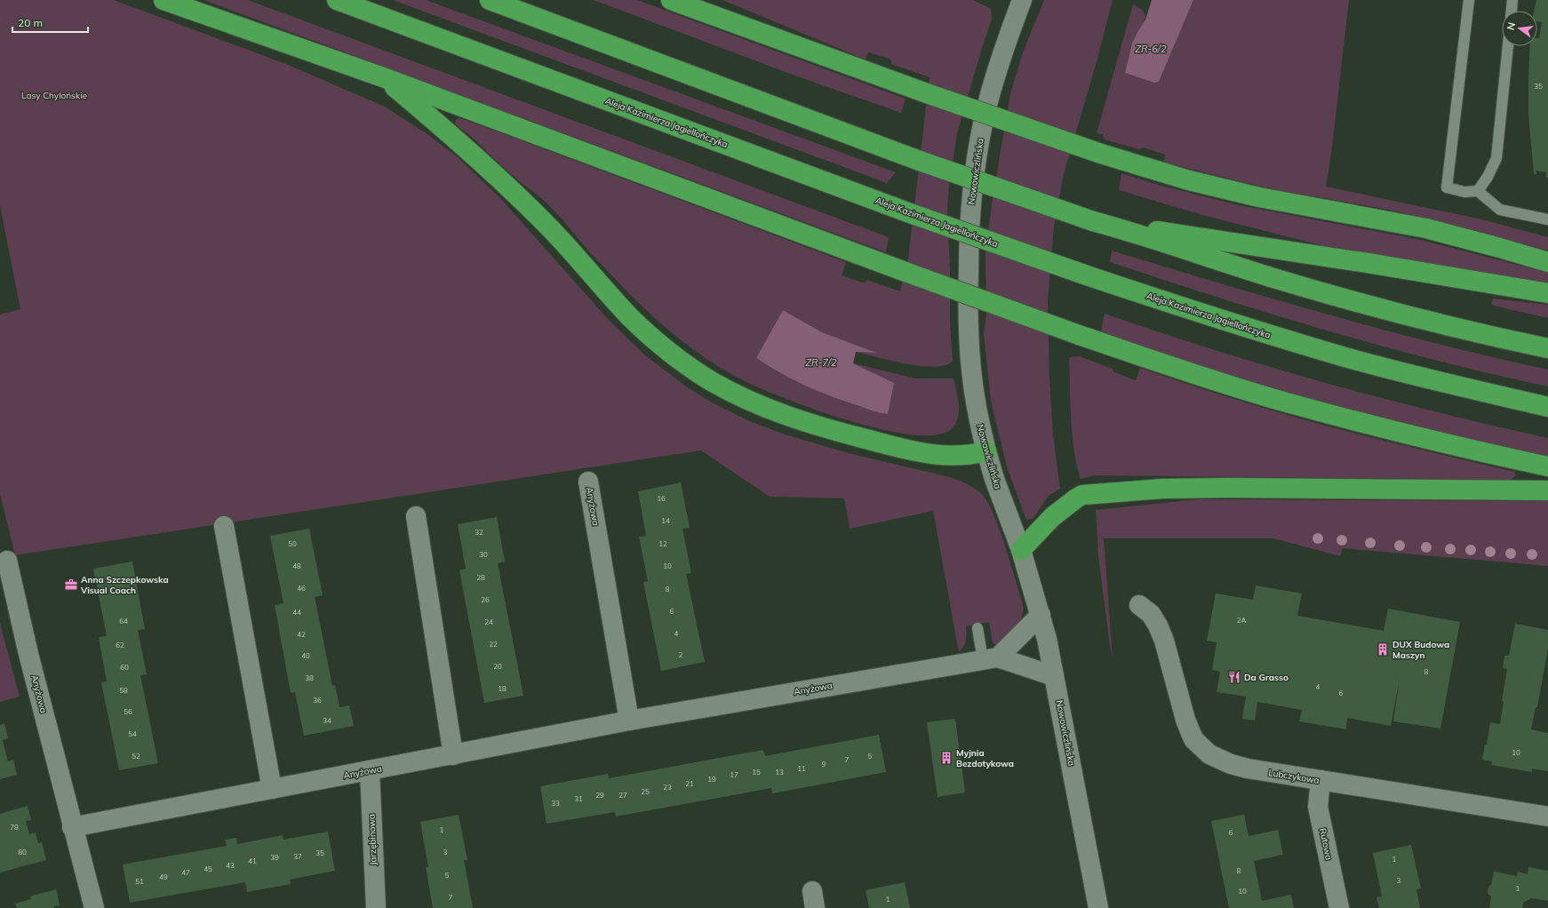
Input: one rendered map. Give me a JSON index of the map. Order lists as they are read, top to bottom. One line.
{"streets":{"highway":["Aleja Kazimierza Jagiellończyka"],"street":["Nowowiczlińska","Anyżowa","Lubczykowa","Jarzębinowa","Rutowa"]},"crossings":[["Anyżowa","Jarzębinowa"],["Lubczykowa","Rutowa"]],"water":["ZR-6/2","ZR-7/2"],"parks":["Lasy Chylońskie"],"places":{"office":["Anna Szczepkowska Visual Coach"],"building":["DUX Budowa Maszyn","Myjnia Bezdotykowa"],"restaurant":["Da Grasso"]},"house_numbers":["35","16","14","32","50","12","30","48","10","28","46","8","26","6","44","2A","64","24","4","42","22","62","2","40","20","60","8","38","4","18","58","6","36","56","34","54","10","52","5","7","9","11","15","13","17","19","21","23","25","29","27","31","33","78","1","6","80","3","35","37","39","1","41","43","45","8","47","5","49","3","51","1","10","7","1"],"scale_bar":"20 m","north":"left"}
